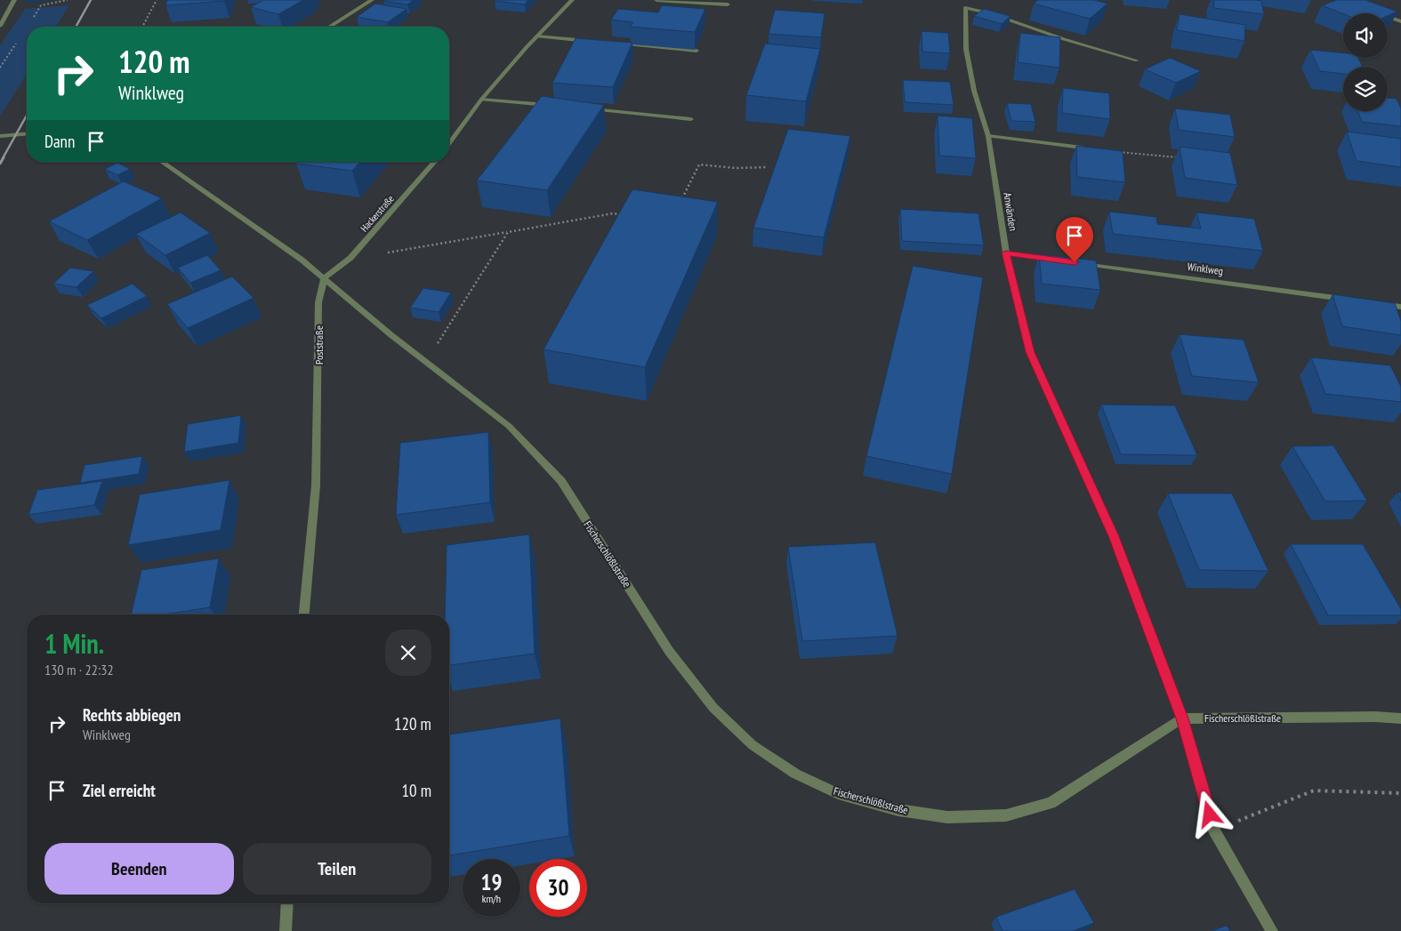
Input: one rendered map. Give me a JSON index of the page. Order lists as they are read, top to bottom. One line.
{"streets":{"street":["Anwänden","Hackerstraße","Winklweg","Poststraße","Fischerschlößlstraße"]},"crossings":[["Anwänden","Fischerschlößlstraße"],["Hackerstraße","Poststraße"],["Hackerstraße","Fischerschlößlstraße"],["Poststraße","Fischerschlößlstraße"]],"page":{"turn":["120 m","Winklweg"],"then":"Dann","heading":["1 Min.","130 m · 22:32"],"list":[{"name":"Rechts abbiegen","note":"Winklweg","value":"120 m"},{"name":"Ziel erreicht","value":"10 m"}],"buttons":["Beenden","Teilen"],"speed":"19 km/h","limit":"30"}}
